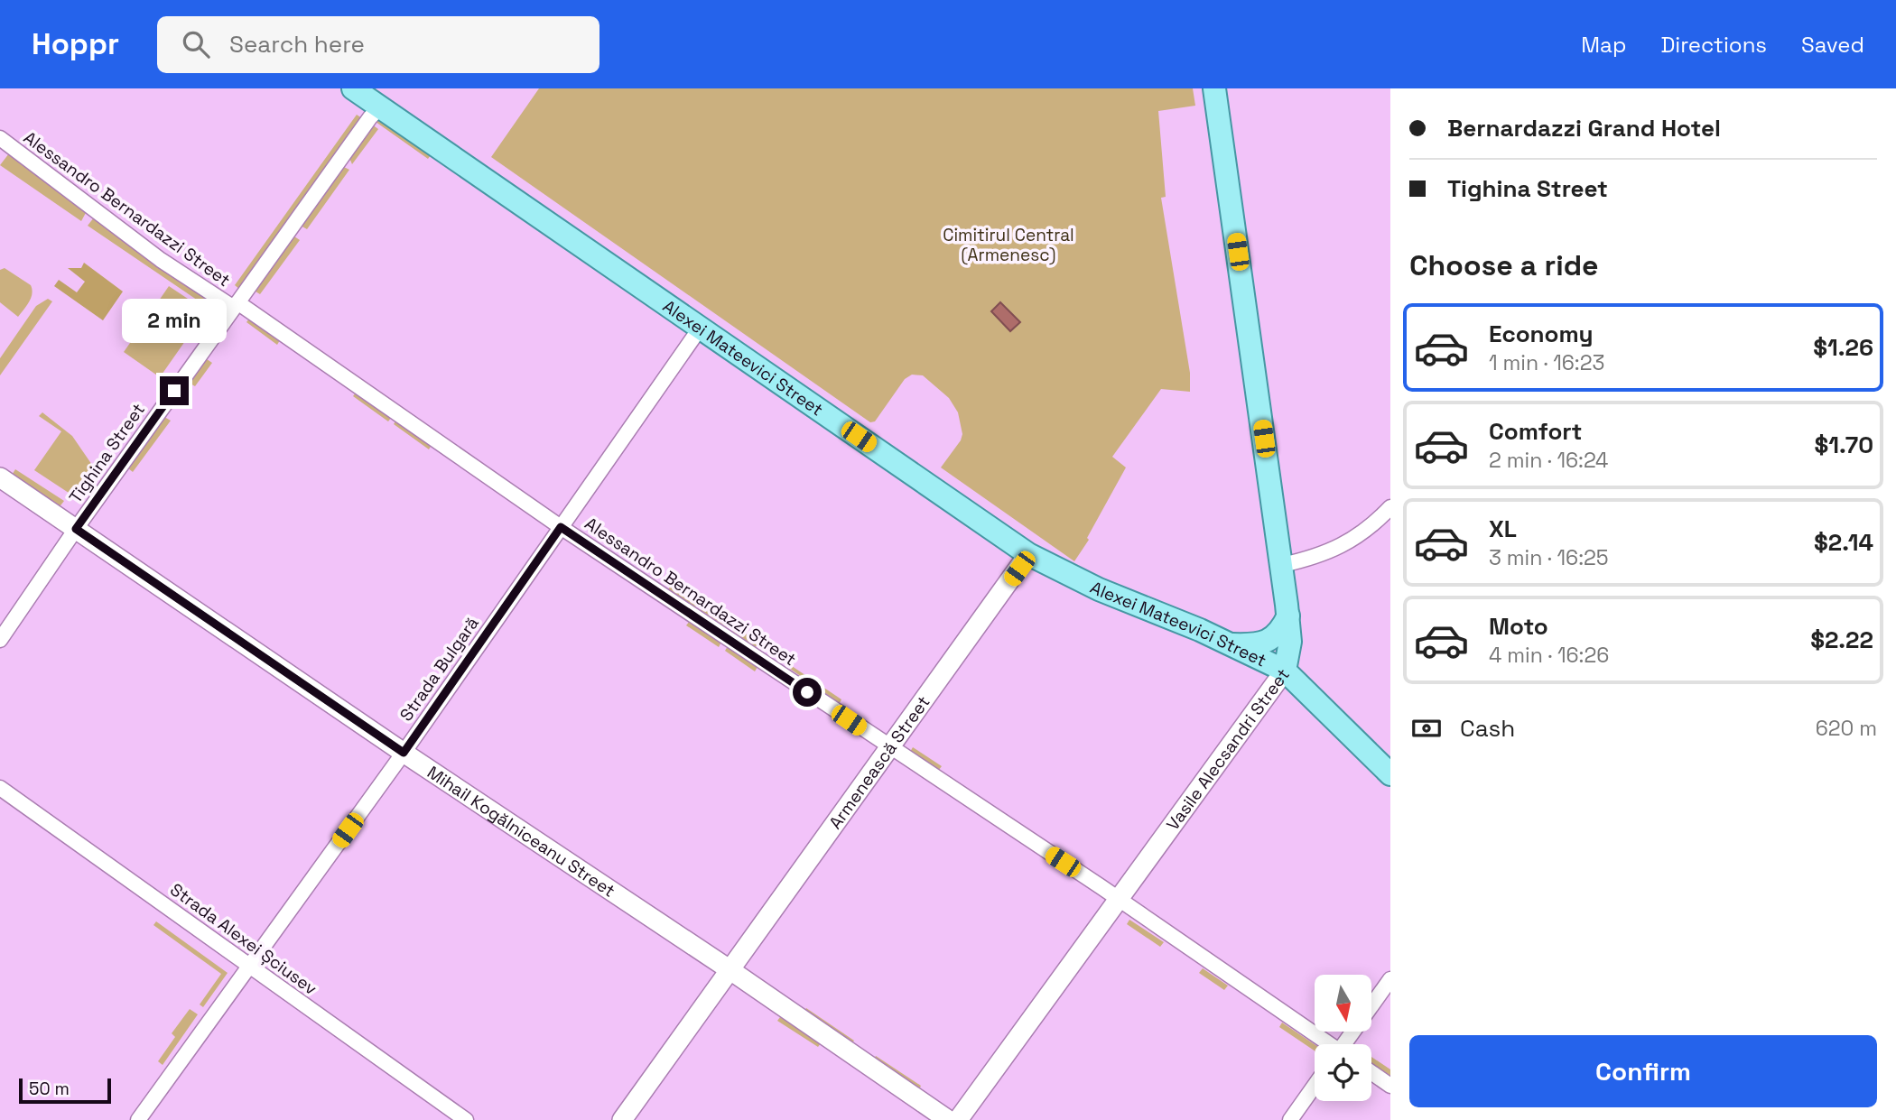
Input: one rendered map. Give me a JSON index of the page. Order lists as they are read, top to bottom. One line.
{"streets":{"main road":["Alexei Mateevici Street","Vasile Alecsandri Street","Armenească Street","Mihail Kogălniceanu Street"],"street":["Alessandro Bernardazzi Street","Tighina Street","Strada Bulgară","Strada Alexei Șciusev"]},"crossings":[["Alessandro Bernardazzi Street","Tighina Street"],["Alessandro Bernardazzi Street","Strada Bulgară"],["Alessandro Bernardazzi Street","Vasile Alecsandri Street"],["Alessandro Bernardazzi Street","Armenească Street"],["Alexei Mateevici Street","Tighina Street"],["Alexei Mateevici Street","Strada Bulgară"],["Alexei Mateevici Street","Vasile Alecsandri Street"],["Alexei Mateevici Street","Armenească Street"],["Tighina Street","Mihail Kogălniceanu Street"],["Strada Bulgară","Mihail Kogălniceanu Street"],["Strada Bulgară","Strada Alexei Șciusev"],["Armenească Street","Mihail Kogălniceanu Street"]],"parks":["Cimitirul Central (Armenesc)"],"scale_bar":"50 m","north":"bottom","page":{"header":"Hoppr","search":"Search here","nav":["Map","Directions","Saved"],"banner":["Bernardazzi Grand Hotel","Tighina Street"],"heading":"Choose a ride","bubble":"2 min","list":[{"name":"Economy","note":"1 min · 16:23","value":"$1.26"},{"name":"Comfort","note":"2 min · 16:24","value":"$1.70"},{"name":"XL","note":"3 min · 16:25","value":"$2.14"},{"name":"Moto","note":"4 min · 16:26","value":"$2.22"}],"pay":["Cash","620 m"],"buttons":"Confirm","scale":"50 m"}}
